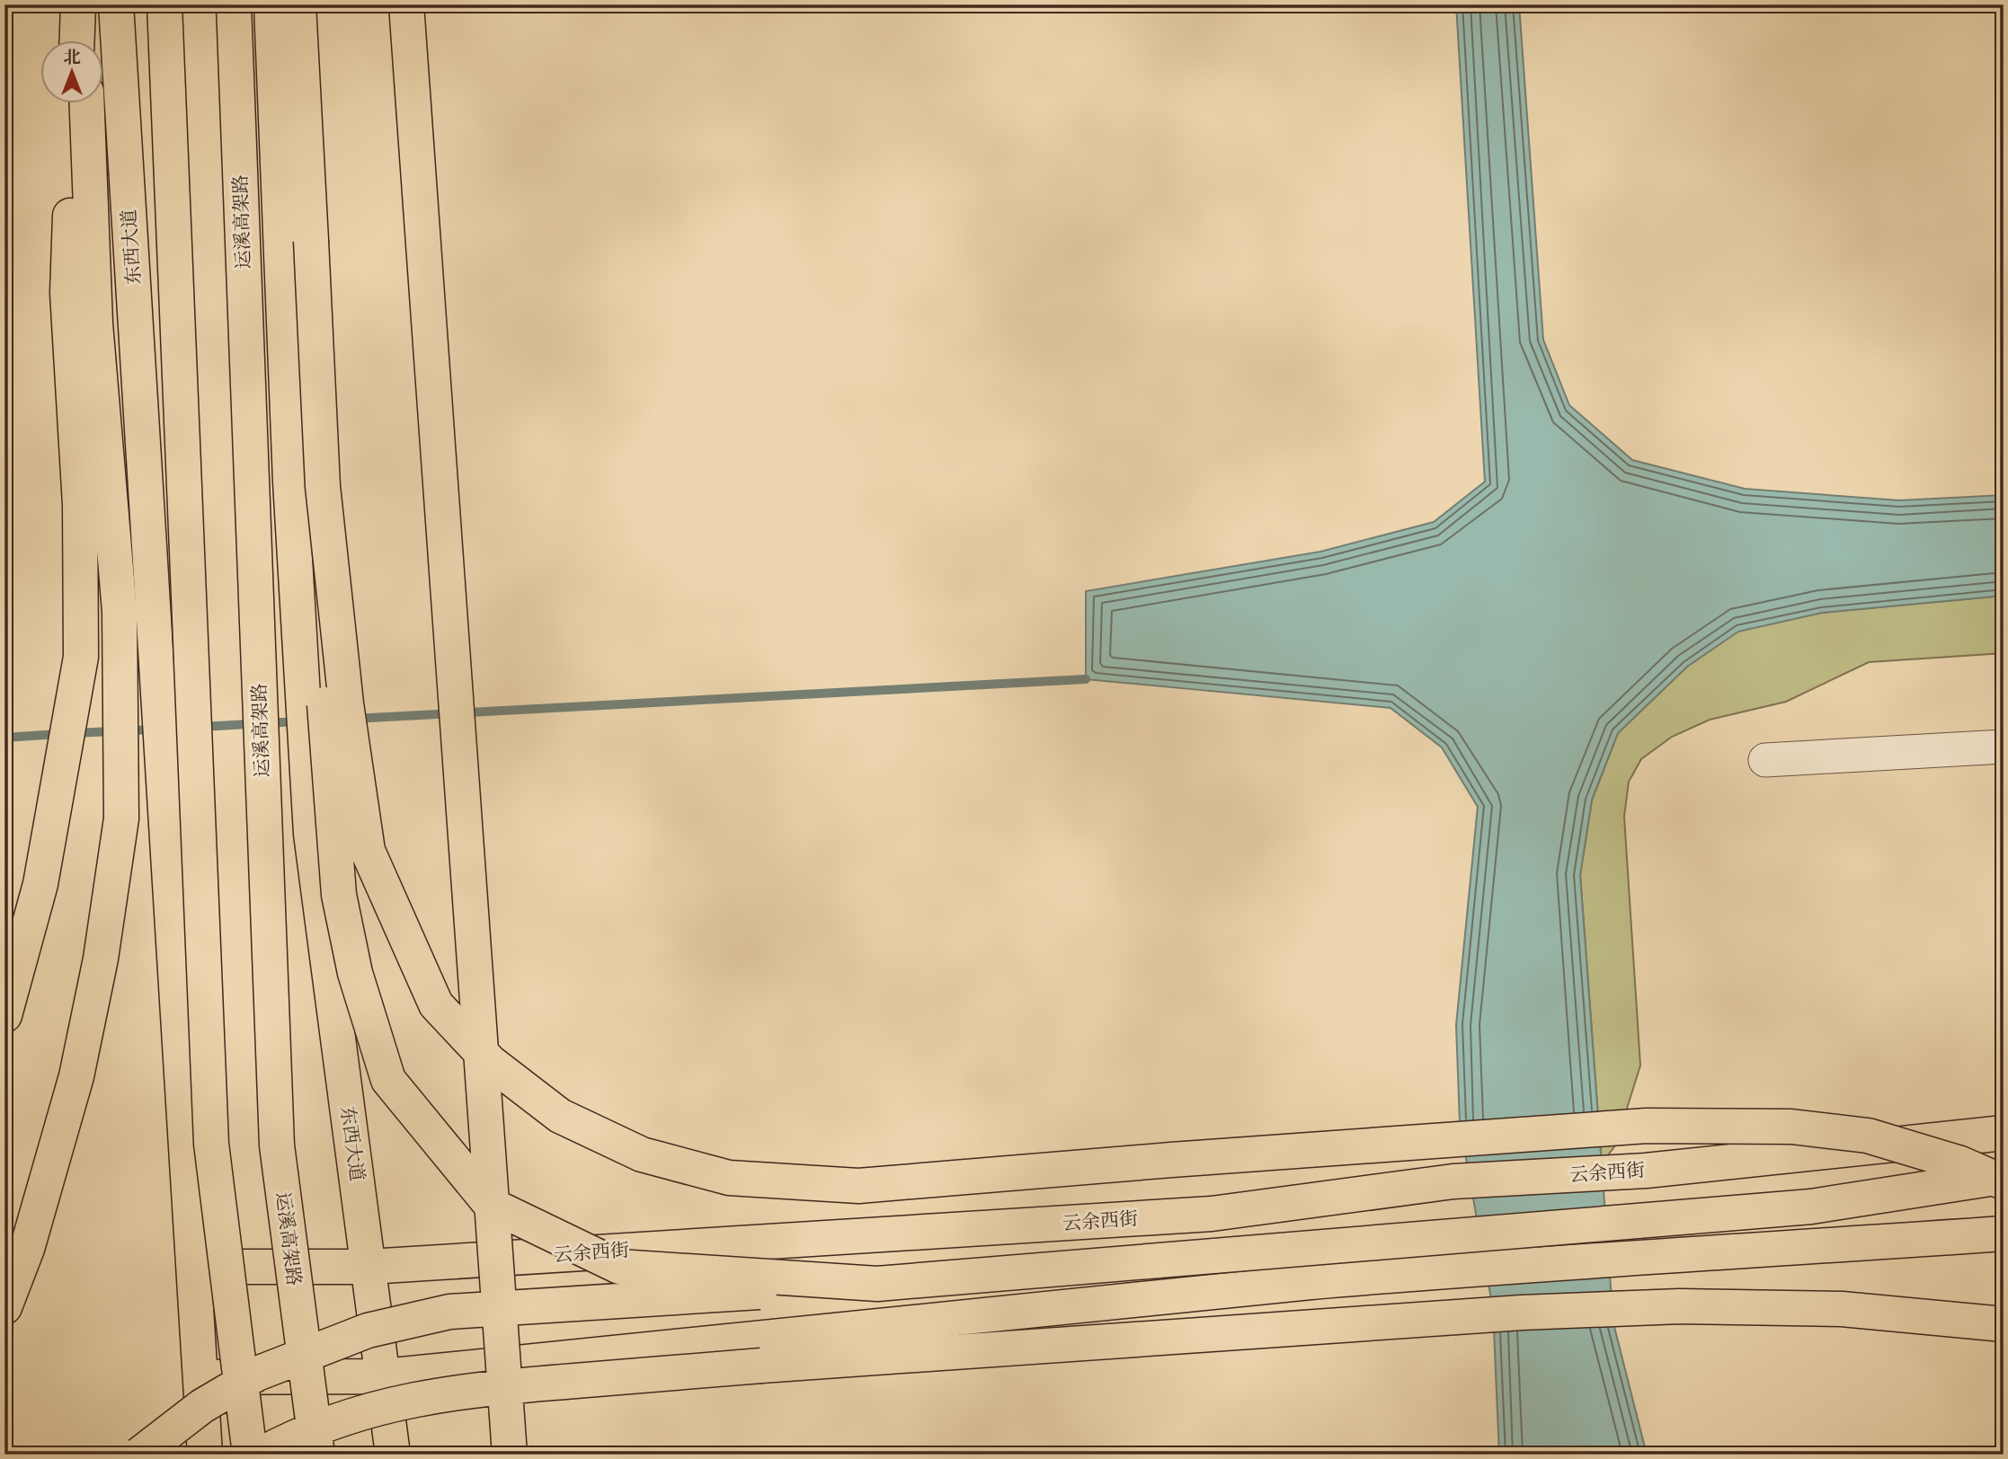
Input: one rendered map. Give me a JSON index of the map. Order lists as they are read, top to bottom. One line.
{"streets":{"main road":["运溪高架路","东西大道","云余西街"]},"crossings":[["东西大道","云余西街"]],"north":"top"}
